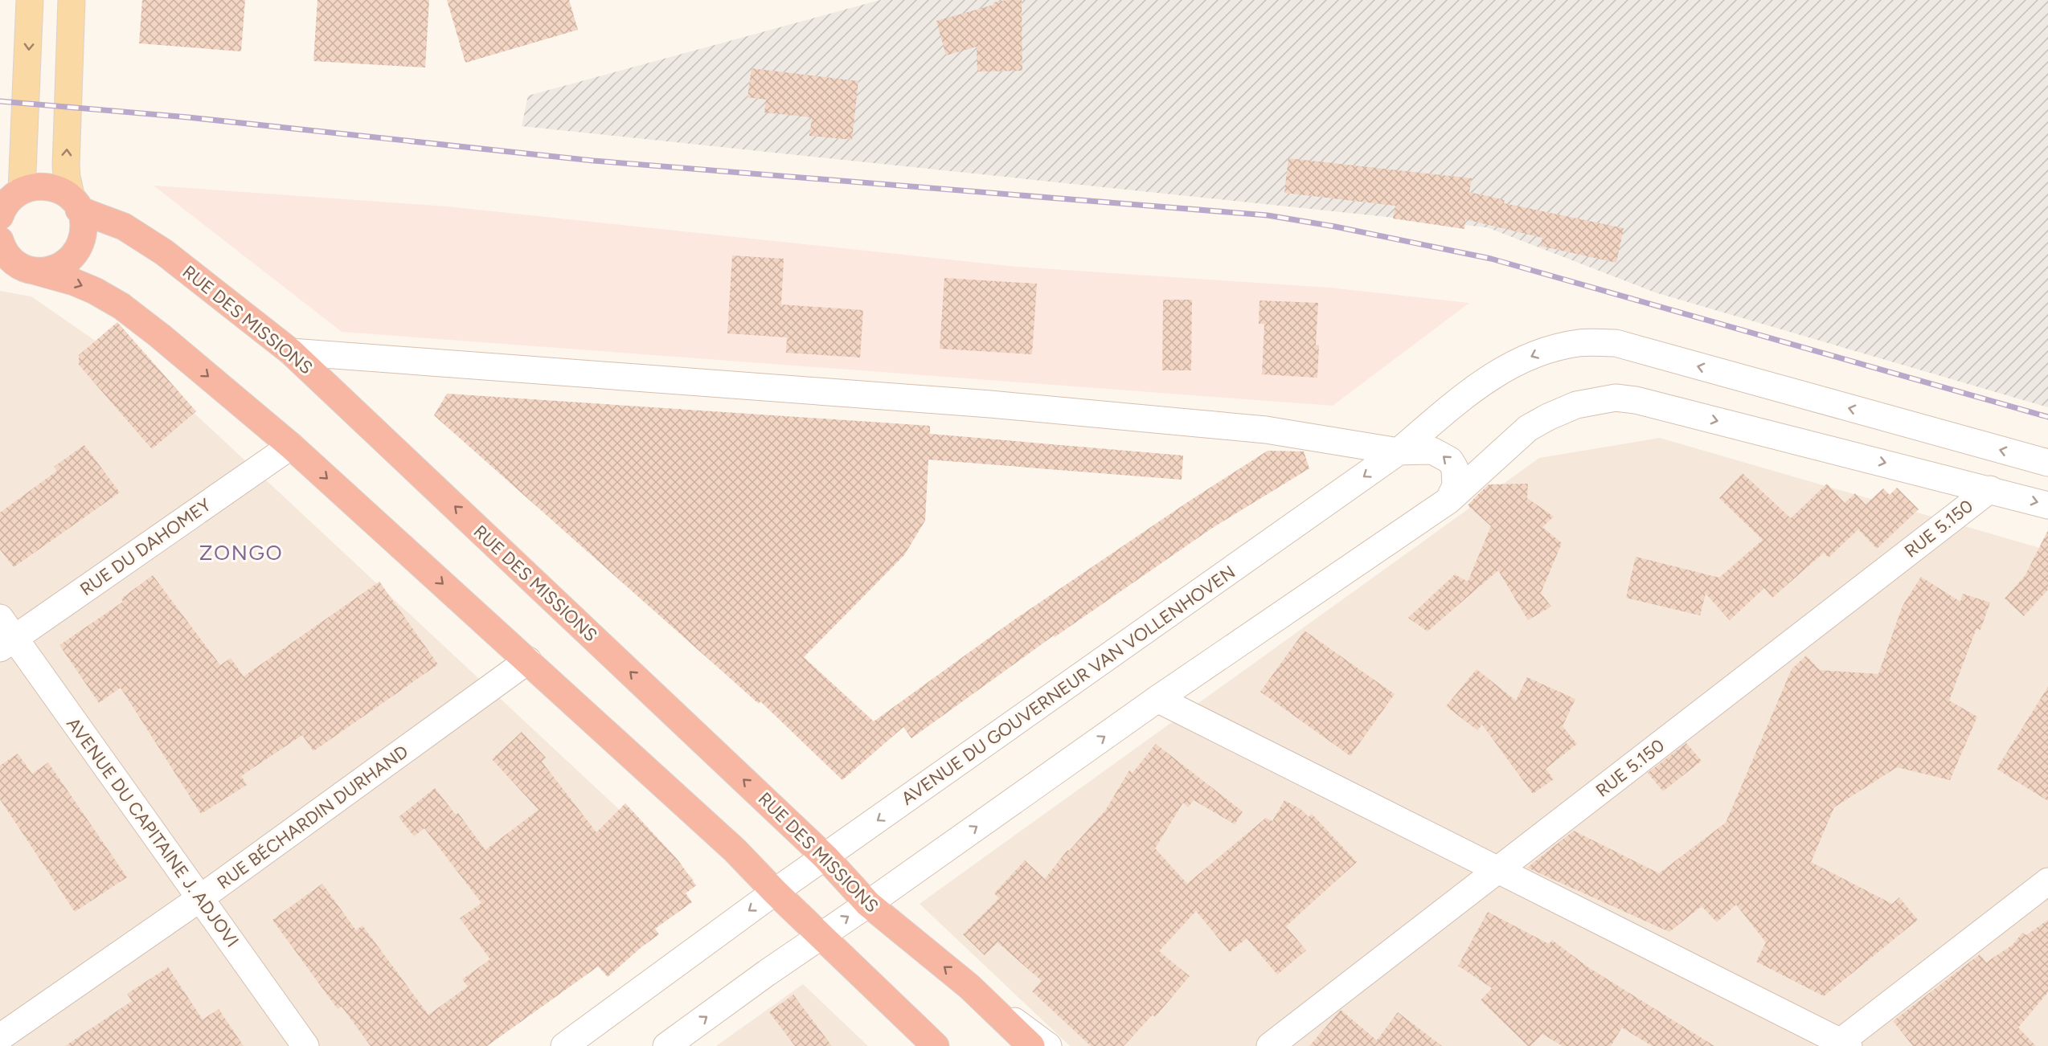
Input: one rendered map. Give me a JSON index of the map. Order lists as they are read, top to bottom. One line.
{"streets":{"highway":["RUE DES MISSIONS"],"street":["RUE 5.150","RUE DU DAHOMEY","AVENUE DU GOUVERNEUR VAN VOLLENHOVEN","RUE BÉCHARDIN DURHAND","AVENUE DU CAPITAINE J. ADJOVI"]},"crossings":[["RUE DES MISSIONS","AVENUE DU GOUVERNEUR VAN VOLLENHOVEN"],["RUE DU DAHOMEY","AVENUE DU CAPITAINE J. ADJOVI"],["RUE BÉCHARDIN DURHAND","AVENUE DU CAPITAINE J. ADJOVI"]],"districts":["ZONGO"]}
